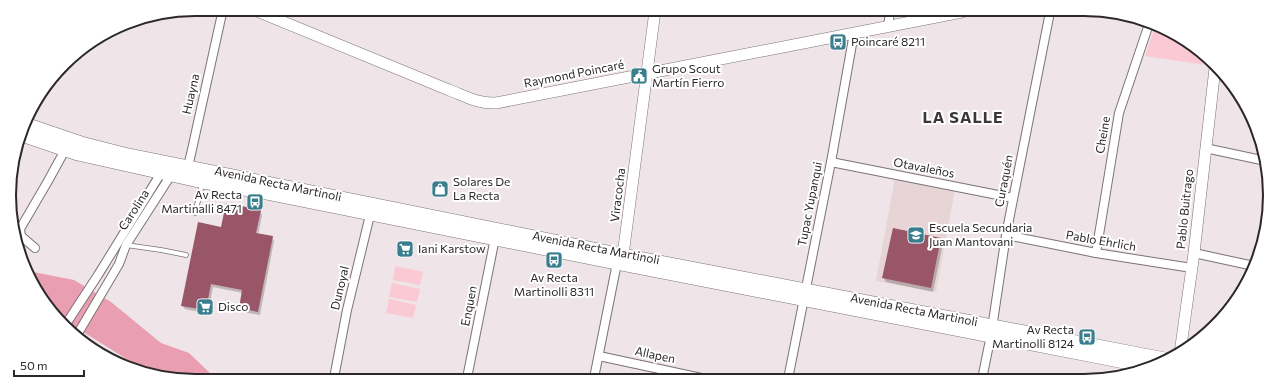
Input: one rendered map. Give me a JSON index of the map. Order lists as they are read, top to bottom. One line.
{"streets":{"main road":["Avenida Recta Martinoli"],"street":["Raymond Poincaré","Huayna","Cheine","Otavaleños","Curaquén","Viracocha","Tupac Yupanqui","Pablo Buitrago","Carolina","Pablo Ehrlich","Dunoyal","Enquen","Allapen"]},"crossings":[["Raymond Poincaré","Viracocha"],["Raymond Poincaré","Tupac Yupanqui"],["Huayna","Avenida Recta Martinoli"],["Huayna","Carolina"],["Cheine","Pablo Ehrlich"],["Otavaleños","Curaquén"],["Otavaleños","Tupac Yupanqui"],["Curaquén","Avenida Recta Martinoli"],["Curaquén","Pablo Ehrlich"],["Avenida Recta Martinoli","Viracocha"],["Avenida Recta Martinoli","Tupac Yupanqui"],["Avenida Recta Martinoli","Carolina"],["Avenida Recta Martinoli","Dunoyal"],["Avenida Recta Martinoli","Enquen"],["Viracocha","Allapen"],["Pablo Buitrago","Pablo Ehrlich"]],"districts":["LA SALLE"],"places":{"bus stop":["Poincaré 8211","Av Recta Martinalli 8471","Av Recta Martinolli 8311","Av Recta Martinolli 8124"],"public building":["Grupo Scout Martín Fierro"],"shop":["Solares De La Recta"],"school or university":["Escuela Secundaria Juan Mantovani"],"supermarket":["Iani Karstow","Disco"]},"scale_bar":"50 m"}
